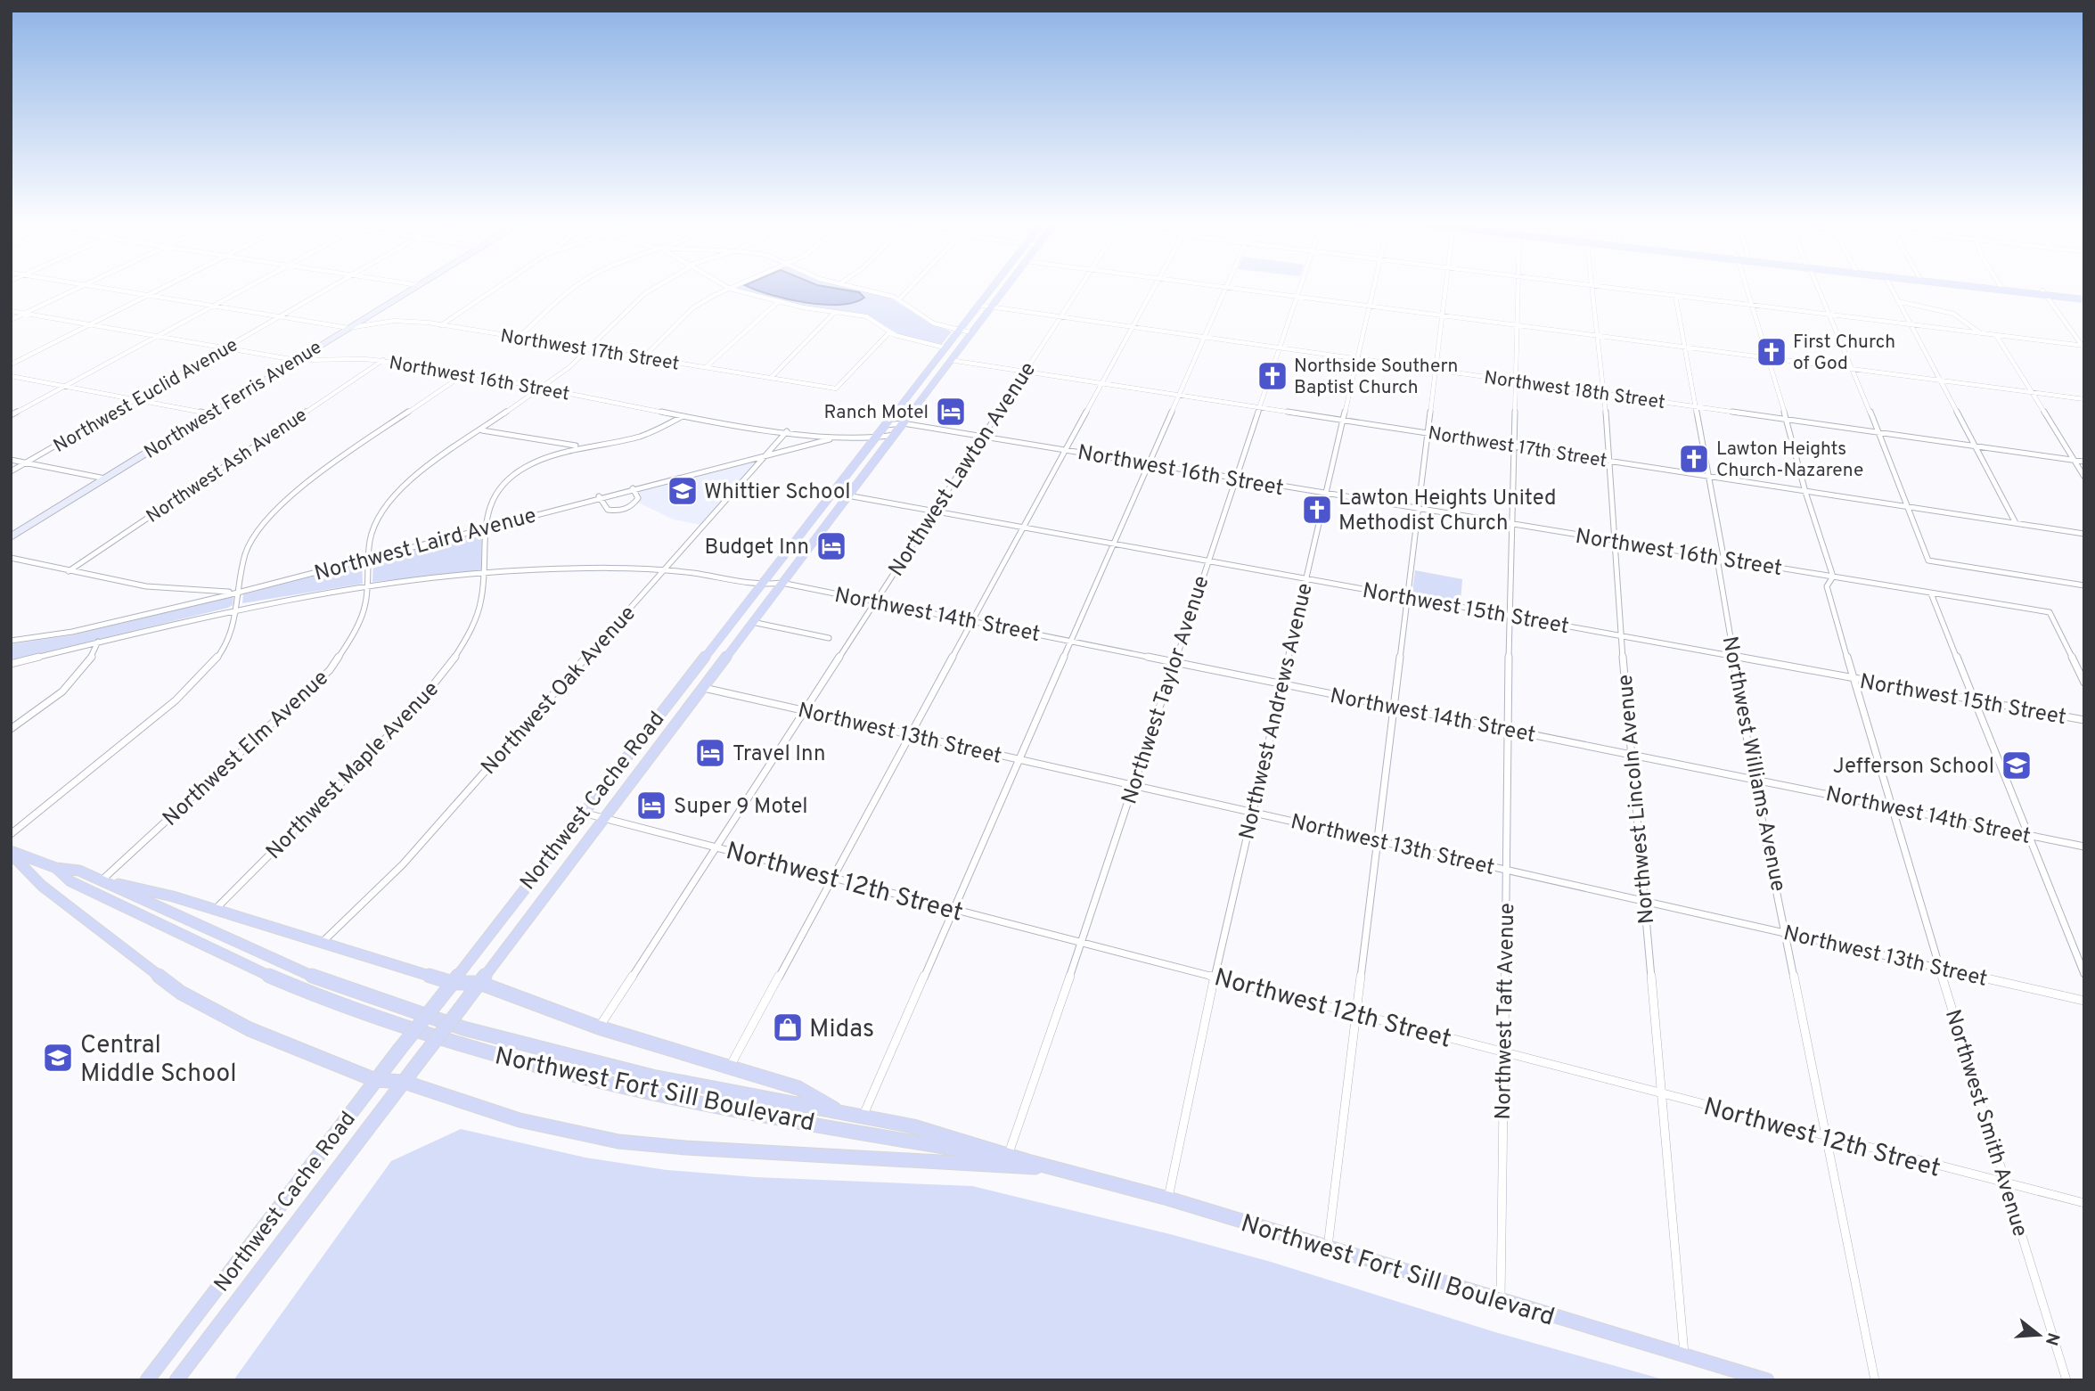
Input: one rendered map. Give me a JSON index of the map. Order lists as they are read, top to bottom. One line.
{"streets":{"main road":["Northwest Ferris Avenue","Northwest Cache Road","Northwest Fort Sill Boulevard"],"street":["Northwest 17th Street","Northwest 16th Street","Northwest 18th Street","Northwest Euclid Avenue","Northwest Ash Avenue","Northwest Lawton Avenue","Northwest Laird Avenue","Northwest 15th Street","Northwest 14th Street","Northwest Oak Avenue","Northwest Taylor Avenue","Northwest Andrews Avenue","Northwest 13th Street","Northwest Elm Avenue","Northwest Williams Avenue","Northwest Maple Avenue","Northwest Lincoln Avenue","Northwest 12th Street","Northwest Taft Avenue","Northwest Smith Avenue"]},"crossings":[["Northwest 17th Street","Northwest Euclid Avenue"],["Northwest 17th Street","Northwest Ferris Avenue"],["Northwest 17th Street","Northwest Lawton Avenue"],["Northwest 17th Street","Northwest Taylor Avenue"],["Northwest 17th Street","Northwest Andrews Avenue"],["Northwest 17th Street","Northwest Elm Avenue"],["Northwest 17th Street","Northwest Williams Avenue"],["Northwest 17th Street","Northwest Lincoln Avenue"],["Northwest 17th Street","Northwest Cache Road"],["Northwest 17th Street","Northwest Taft Avenue"],["Northwest 17th Street","Northwest Smith Avenue"],["Northwest 16th Street","Northwest Euclid Avenue"],["Northwest 16th Street","Northwest Ferris Avenue"],["Northwest 16th Street","Northwest Ash Avenue"],["Northwest 16th Street","Northwest Lawton Avenue"],["Northwest 16th Street","Northwest Laird Avenue"],["Northwest 16th Street","Northwest Oak Avenue"],["Northwest 16th Street","Northwest Taylor Avenue"],["Northwest 16th Street","Northwest Andrews Avenue"],["Northwest 16th Street","Northwest Elm Avenue"],["Northwest 16th Street","Northwest Williams Avenue"],["Northwest 16th Street","Northwest Maple Avenue"],["Northwest 16th Street","Northwest Lincoln Avenue"],["Northwest 16th Street","Northwest Cache Road"],["Northwest 16th Street","Northwest Taft Avenue"],["Northwest 16th Street","Northwest Smith Avenue"],["Northwest 18th Street","Northwest Lawton Avenue"],["Northwest 18th Street","Northwest Taylor Avenue"],["Northwest 18th Street","Northwest Andrews Avenue"],["Northwest 18th Street","Northwest Williams Avenue"],["Northwest 18th Street","Northwest Lincoln Avenue"],["Northwest 18th Street","Northwest Cache Road"],["Northwest 18th Street","Northwest Taft Avenue"],["Northwest 18th Street","Northwest Smith Avenue"],["Northwest Lawton Avenue","Northwest 15th Street"],["Northwest Lawton Avenue","Northwest 14th Street"],["Northwest Lawton Avenue","Northwest 13th Street"],["Northwest Lawton Avenue","Northwest 12th Street"],["Northwest Laird Avenue","Northwest Oak Avenue"],["Northwest Laird Avenue","Northwest Elm Avenue"],["Northwest Laird Avenue","Northwest Maple Avenue"],["Northwest 15th Street","Northwest Taylor Avenue"],["Northwest 15th Street","Northwest Andrews Avenue"],["Northwest 15th Street","Northwest Williams Avenue"],["Northwest 15th Street","Northwest Lincoln Avenue"],["Northwest 15th Street","Northwest Cache Road"],["Northwest 15th Street","Northwest Taft Avenue"],["Northwest 15th Street","Northwest Smith Avenue"],["Northwest 14th Street","Northwest Oak Avenue"],["Northwest 14th Street","Northwest Taylor Avenue"],["Northwest 14th Street","Northwest Andrews Avenue"],["Northwest 14th Street","Northwest Elm Avenue"],["Northwest 14th Street","Northwest Williams Avenue"],["Northwest 14th Street","Northwest Maple Avenue"],["Northwest 14th Street","Northwest Lincoln Avenue"],["Northwest 14th Street","Northwest Cache Road"],["Northwest 14th Street","Northwest Taft Avenue"],["Northwest 14th Street","Northwest Smith Avenue"],["Northwest Taylor Avenue","Northwest 13th Street"],["Northwest Taylor Avenue","Northwest 12th Street"],["Northwest Taylor Avenue","Northwest Fort Sill Boulevard"],["Northwest Andrews Avenue","Northwest 13th Street"],["Northwest Andrews Avenue","Northwest 12th Street"],["Northwest Andrews Avenue","Northwest Fort Sill Boulevard"],["Northwest 13th Street","Northwest Williams Avenue"],["Northwest 13th Street","Northwest Lincoln Avenue"],["Northwest 13th Street","Northwest Cache Road"],["Northwest 13th Street","Northwest Taft Avenue"],["Northwest 13th Street","Northwest Smith Avenue"],["Northwest Elm Avenue","Northwest Fort Sill Boulevard"],["Northwest Williams Avenue","Northwest 12th Street"],["Northwest Lincoln Avenue","Northwest 12th Street"],["Northwest Lincoln Avenue","Northwest Fort Sill Boulevard"],["Northwest Cache Road","Northwest 12th Street"],["Northwest 12th Street","Northwest Taft Avenue"],["Northwest 12th Street","Northwest Smith Avenue"],["Northwest Taft Avenue","Northwest Fort Sill Boulevard"]],"places":{"church":["First Church of God","Northside Southern Baptist Church","Lawton Heights Church-Nazarene","Lawton Heights United Methodist Church"],"hotel":["Ranch Motel","Budget Inn","Travel Inn","Super 9 Motel"],"school or university":["Whittier School","Jefferson School","Central Middle School"],"shop":["Midas"]},"north":"right"}
